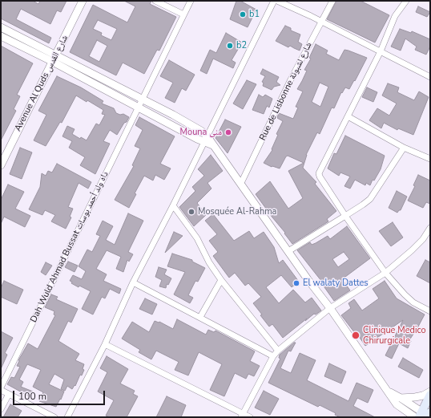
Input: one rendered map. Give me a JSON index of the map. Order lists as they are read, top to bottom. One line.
{"streets":{"street":["Avenue Al Quds شارع القدس","Rue de Lisbonne شارع لشبونة","Dah Wuld Ahmad Bussat داه ولد أحمد بوسات"]},"places":["b1","b2","Mouna منى","Mosquée Al-Rahma","El walaty Dattes","Clinique Medico Chirurgicale"],"scale_bar":"100 m"}
